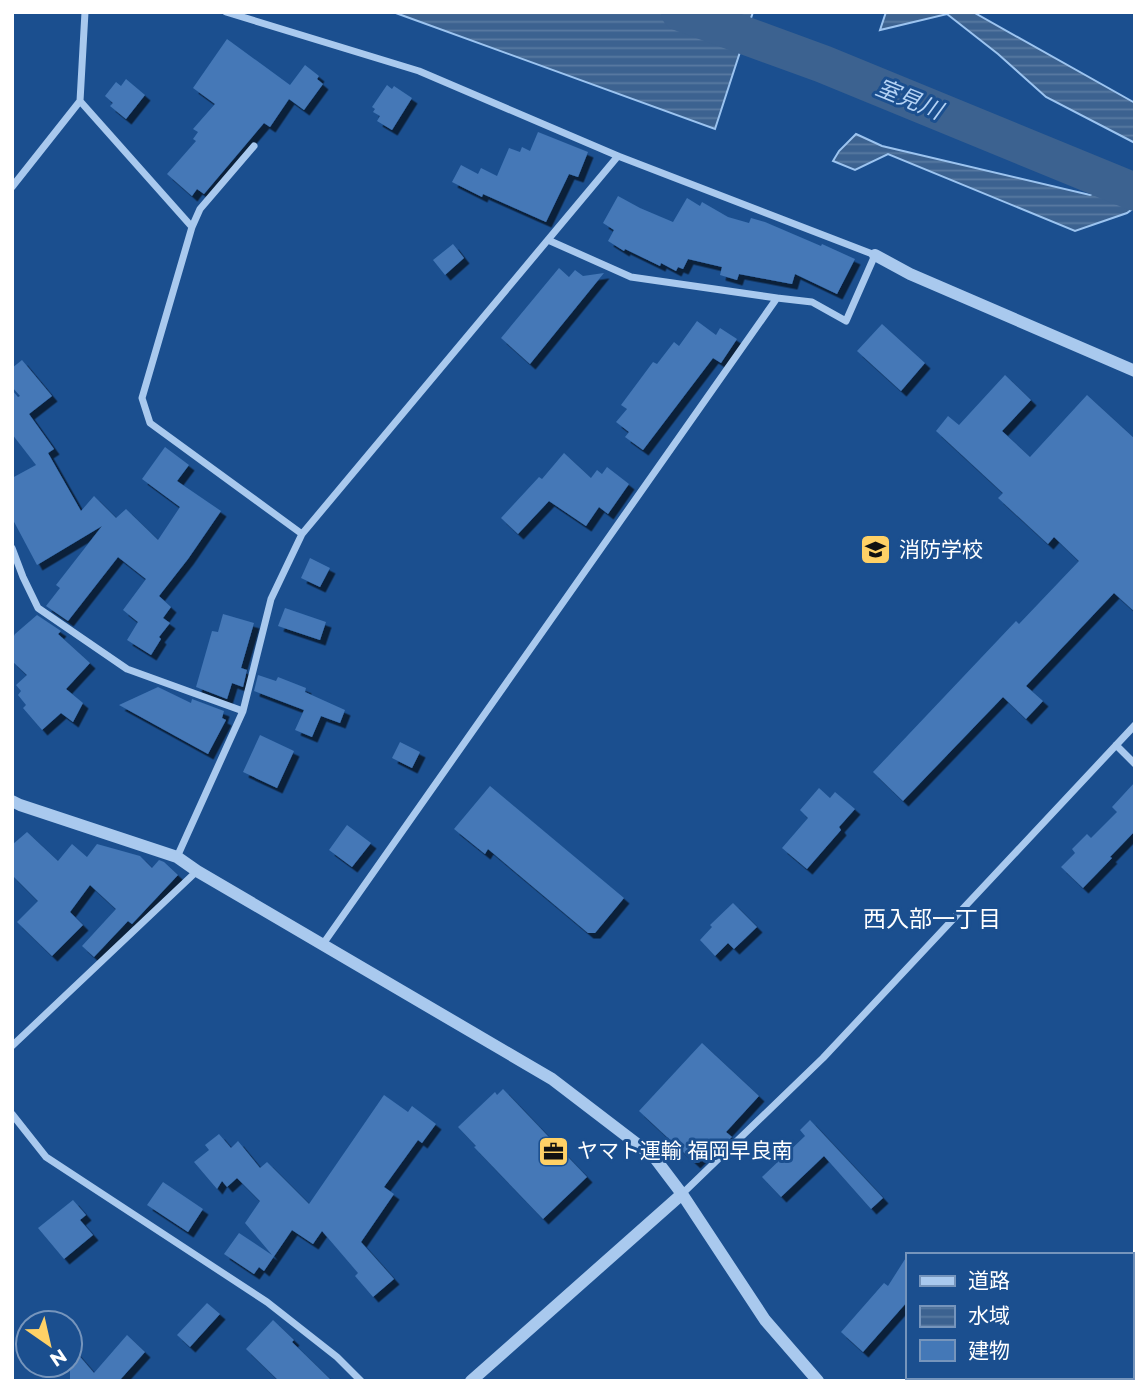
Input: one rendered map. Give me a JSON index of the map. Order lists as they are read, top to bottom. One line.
{"districts":["西入部一丁目"],"water":["室見川"],"places":{"school or university":["消防学校"],"office":["ヤマト運輸 福岡早良南"]},"legend":["道路","水域","建物"],"north":"bottom right"}
